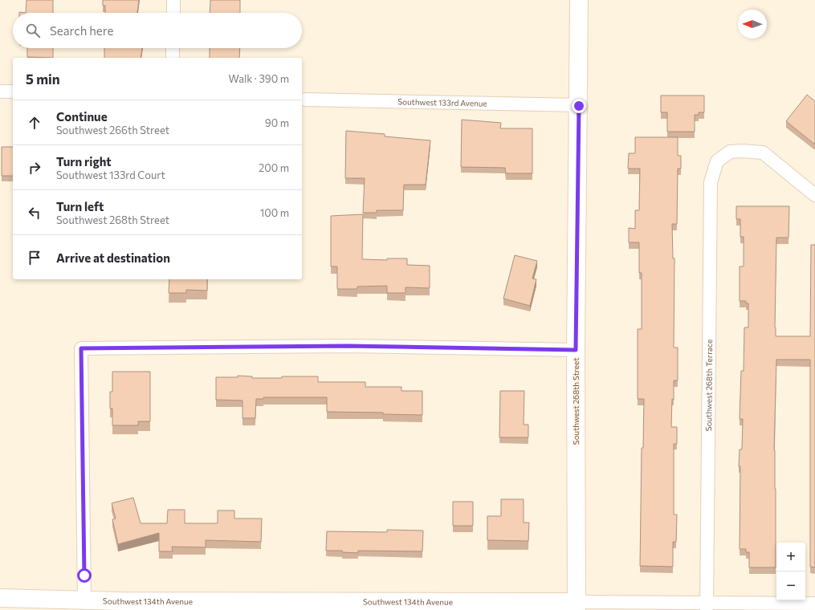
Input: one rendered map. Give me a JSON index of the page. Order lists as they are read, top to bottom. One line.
{"streets":{"main road":["Southwest 268th Street","Southwest 134th Avenue"],"street":["Southwest 133rd Avenue","Southwest 268th Terrace"]},"crossings":[["Southwest 133rd Avenue","Southwest 268th Street"],["Southwest 268th Terrace","Southwest 134th Avenue"],["Southwest 268th Street","Southwest 134th Avenue"]],"north":"left","page":{"search":"Search here","heading":["5 min","Walk · 390 m"],"list":[["Continue","Southwest 266th Street","90 m"],["Turn right","Southwest 133rd Court","200 m"],["Turn left","Southwest 268th Street","100 m"],"Arrive at destination"],"map_buttons":["+","−"]}}
